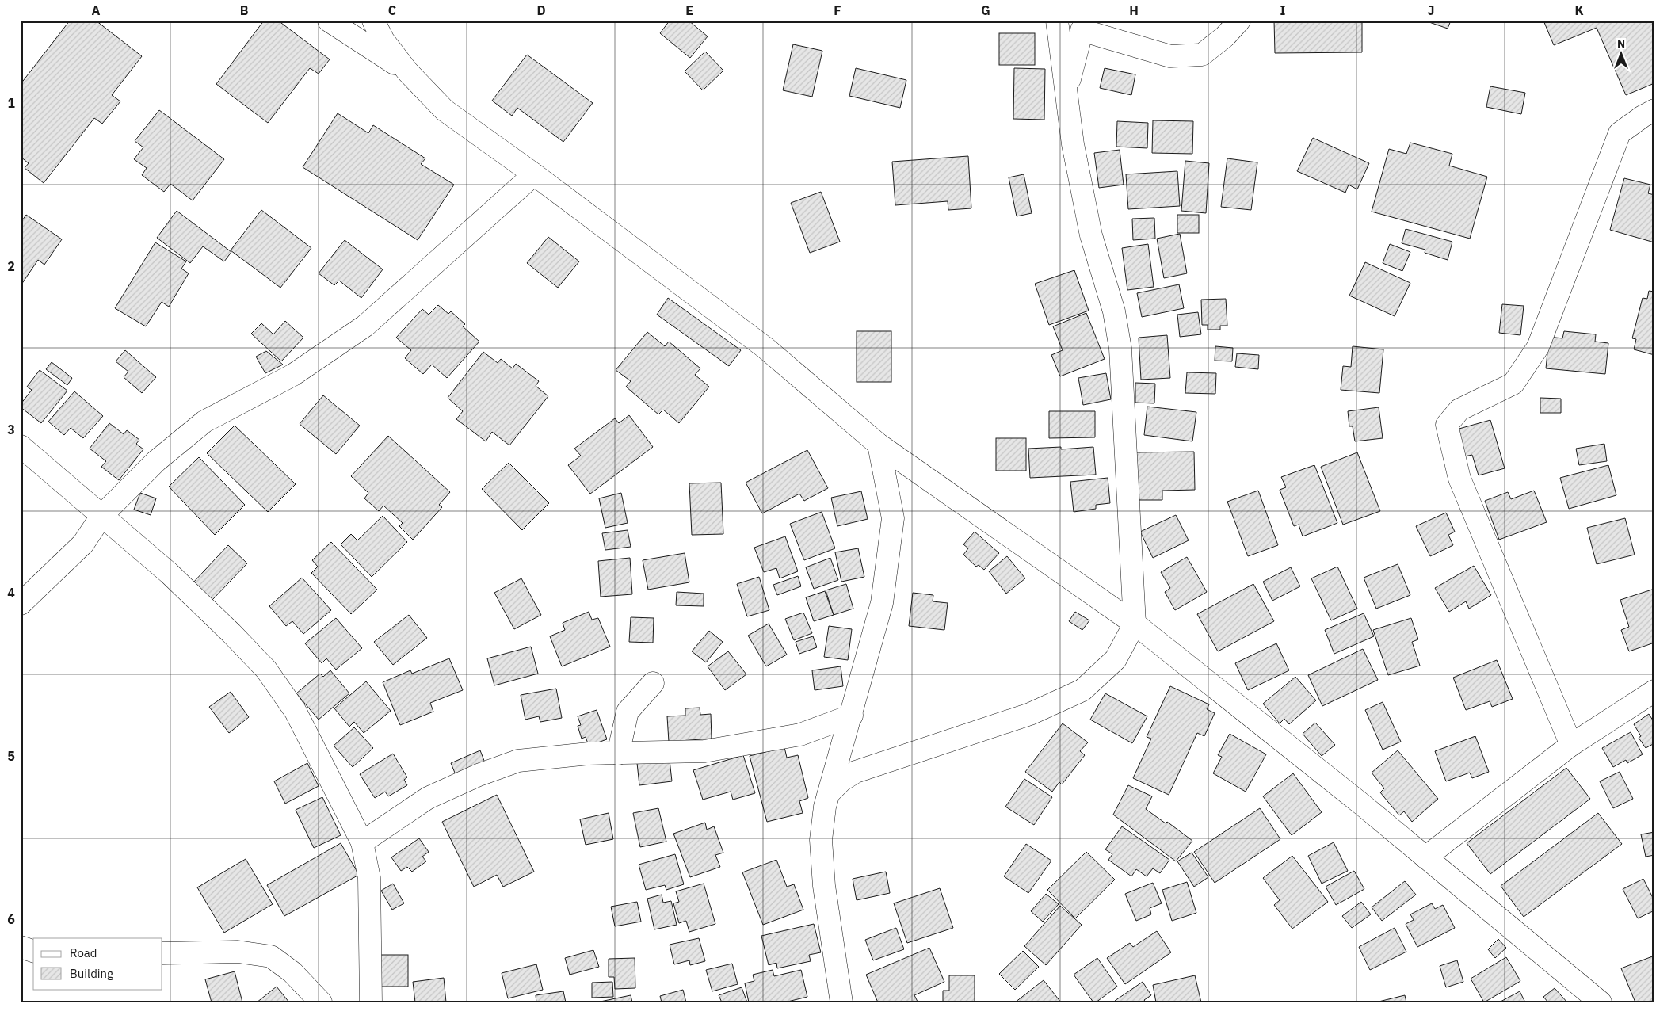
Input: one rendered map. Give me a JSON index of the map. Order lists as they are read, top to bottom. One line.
{"legend":["Road","Building"],"north":"top","grid":{"columns":["A","B","C","D","E","F","G","H","I","J","K"],"rows":["1","2","3","4","5","6"]}}
